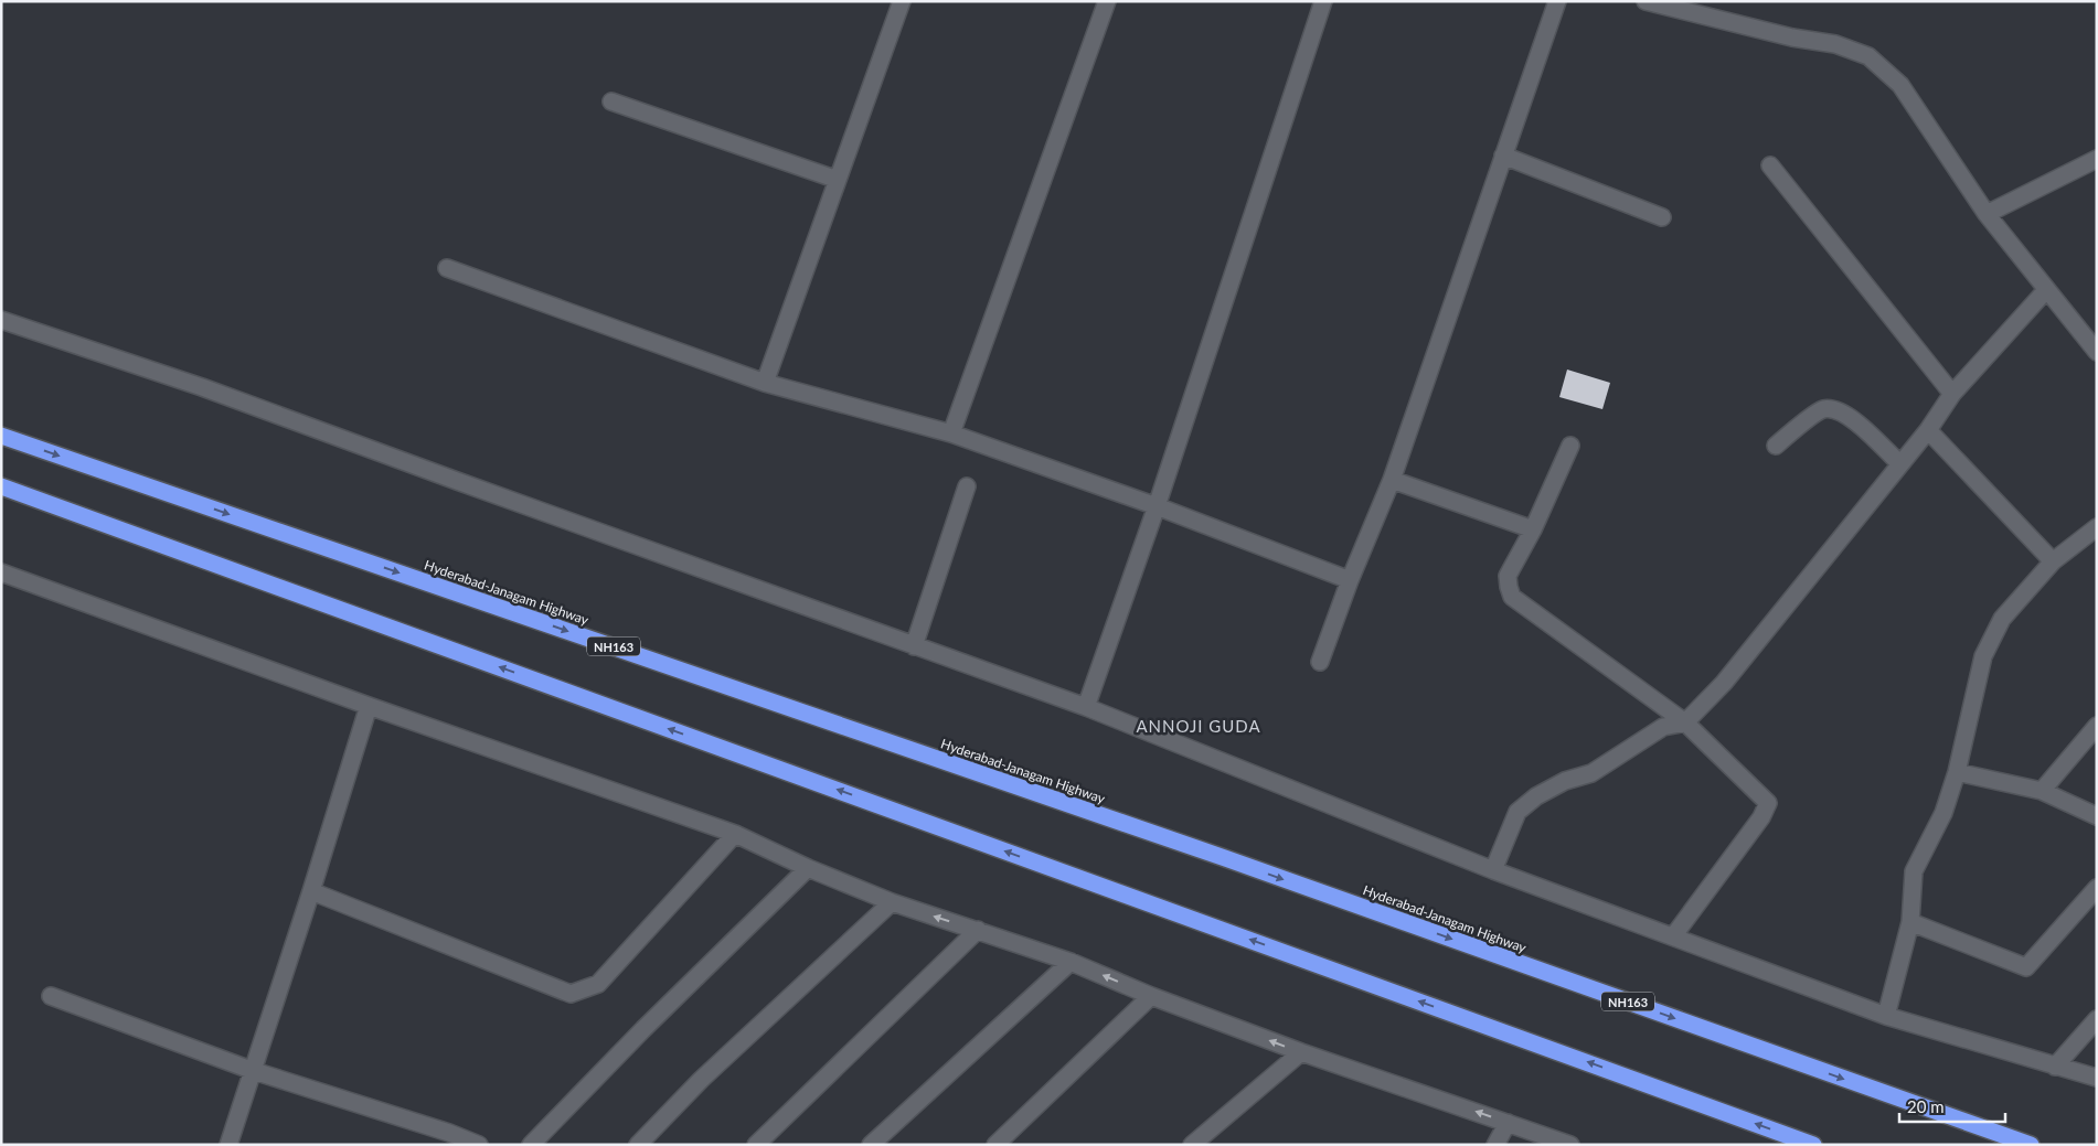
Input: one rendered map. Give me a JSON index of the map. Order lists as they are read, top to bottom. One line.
{"streets":{"highway":["Hyderabad-Janagam Highway","NH163"]},"districts":["ANNOJI GUDA"],"scale_bar":"20 m"}
